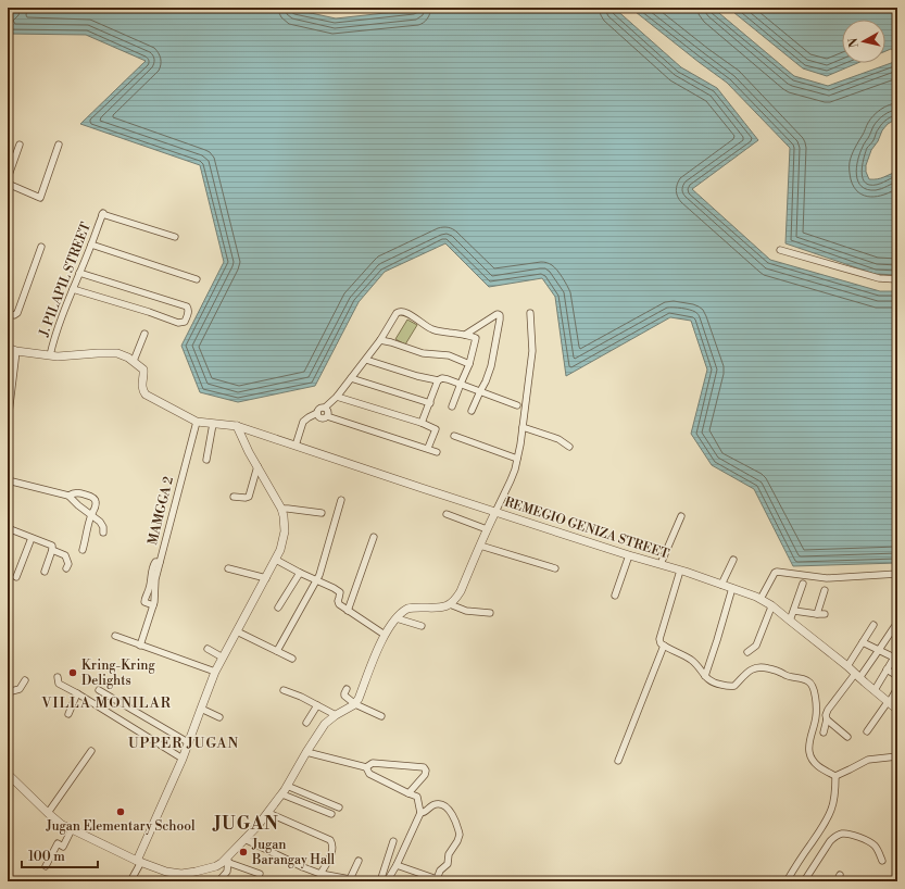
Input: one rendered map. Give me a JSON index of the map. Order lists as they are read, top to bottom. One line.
{"streets":{"street":["J. PILAPIL STREET","MAMGGA 2","REMEGIO GENIZA STREET"]},"districts":["VILLA MONILAR","UPPER JUGAN","JUGAN"],"places":["Kring-Kring Delights","Jugan Elementary School","Jugan Barangay Hall"],"scale_bar":"100 m","north":"left"}
